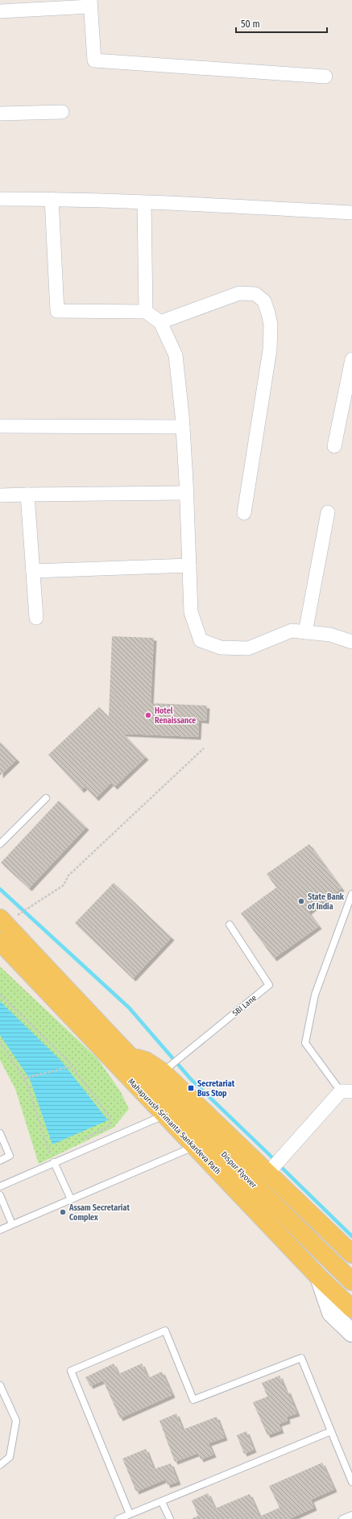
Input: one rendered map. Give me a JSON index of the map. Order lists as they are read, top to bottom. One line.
{"streets":{"main road":["Mahapurush Srimanta Sankardeva Path","Dispur Flyover"],"lane":["SBI Lane"]},"crossings":[["Mahapurush Srimanta Sankardeva Path","Dispur Flyover"]],"places":{"other":["Hotel Renaissance","State Bank of India","Assam Secretariat Complex"],"transit":["Secretariat Bus Stop"]},"scale_bar":"50 m"}
